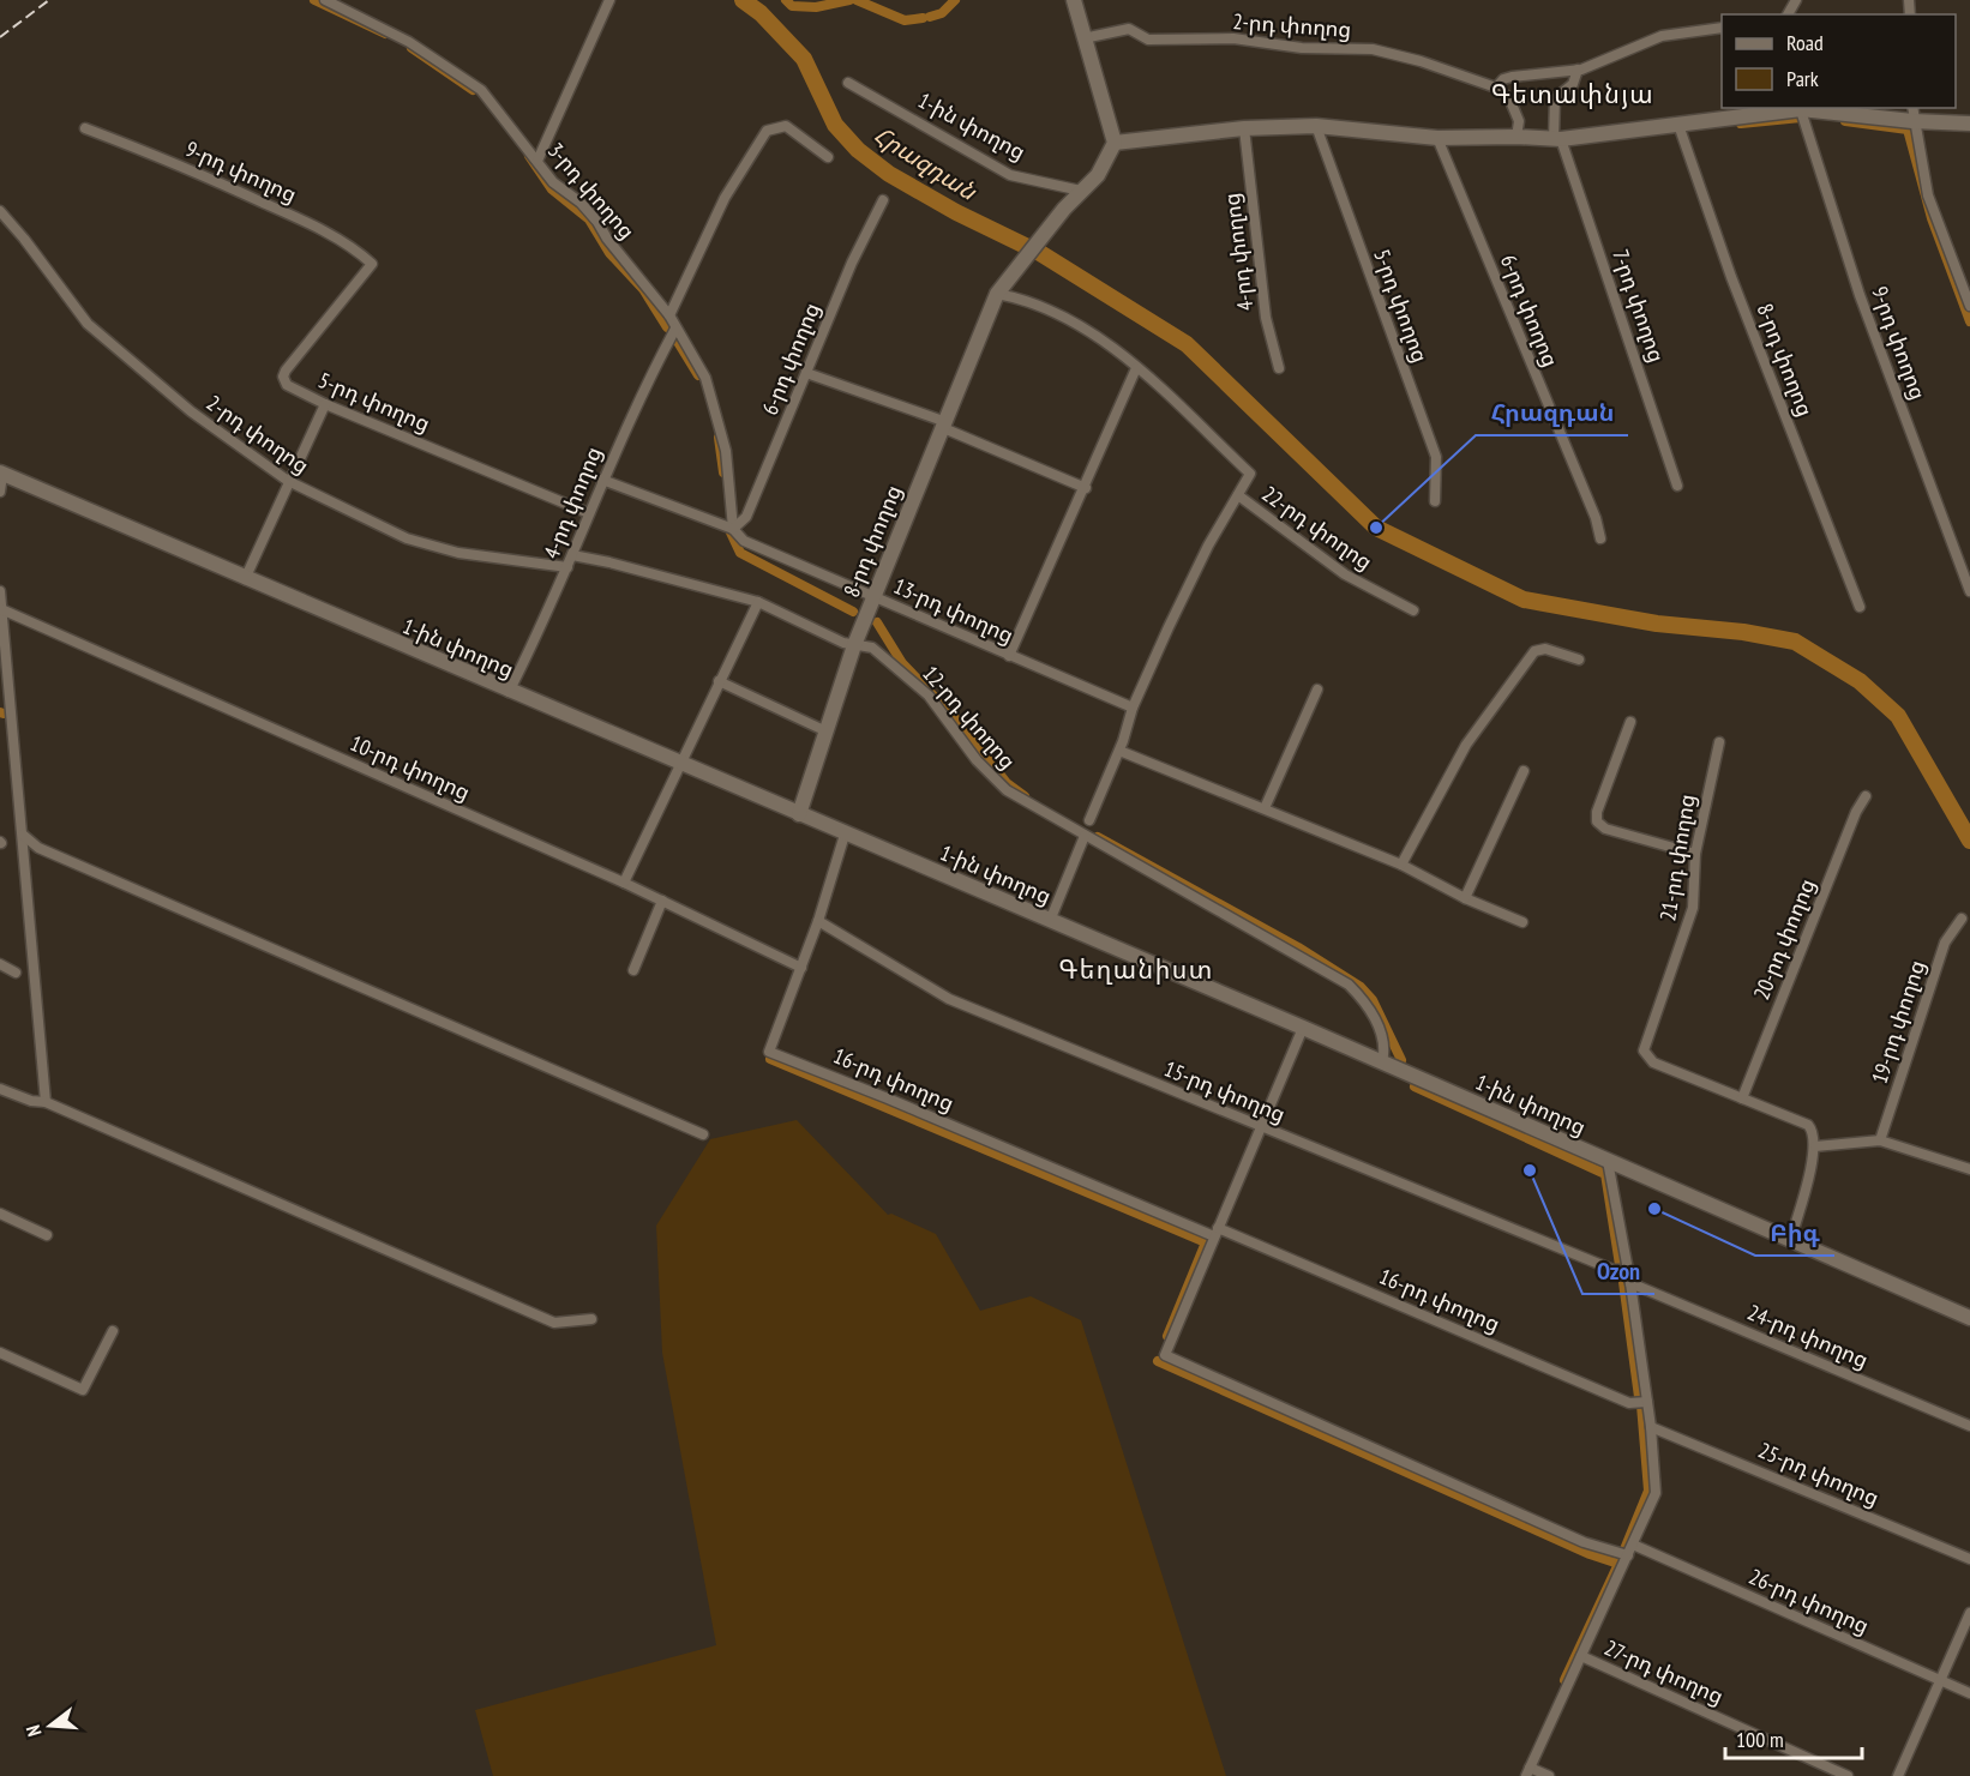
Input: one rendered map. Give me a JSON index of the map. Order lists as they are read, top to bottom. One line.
{"streets":{"main road":["1-ին փողոց","8-րդ փողոց"],"street":["2-րդ փողոց","9-րդ փողոց","3-րդ փողոց","4-րդ փողոց","5-րդ փողոց","7-րդ փողոց","6-րդ փողոց","22-րդ փողոց","13-րդ փողոց","12-րդ փողոց","10-րդ փողոց","21-րդ փողոց","20-րդ փողոց","19-րդ փողոց","16-րդ փողոց","15-րդ փողոց","24-րդ փողոց","25-րդ փողոց","26-րդ փողոց","27-րդ փողոց"]},"crossings":[["2-րդ փողոց","4-րդ փողոց"],["1-ին փողոց","4-րդ փողոց"],["1-ին փողոց","8-րդ փողոց"],["1-ին փողոց","12-րդ փողոց"],["1-ին փողոց","16-րդ փողոց"],["9-րդ փողոց","5-րդ փողոց"],["3-րդ փողոց","4-րդ փողոց"],["3-րդ փողոց","6-րդ փողոց"],["3-րդ փողոց","13-րդ փողոց"],["4-րդ փողոց","5-րդ փողոց"],["4-րդ փողոց","13-րդ փողոց"],["4-րդ փողոց","12-րդ փողոց"],["6-րդ փողոց","13-րդ փողոց"],["8-րդ փողոց","13-րդ փողոց"],["8-րդ փողոց","12-րդ փողոց"],["10-րդ փողոց","16-րդ փողոց"],["21-րդ փողոց","20-րդ փողոց"],["16-րդ փողոց","15-րդ փողոց"],["16-րդ փողոց","26-րդ փողոց"]],"districts":["Գետափնյա","Գեղանիստ"],"water":["Հրազդան"],"places":["Հրազդան","Ozon","Բիգ"],"legend":["Road","Park"],"scale_bar":"100 m","north":"left"}
